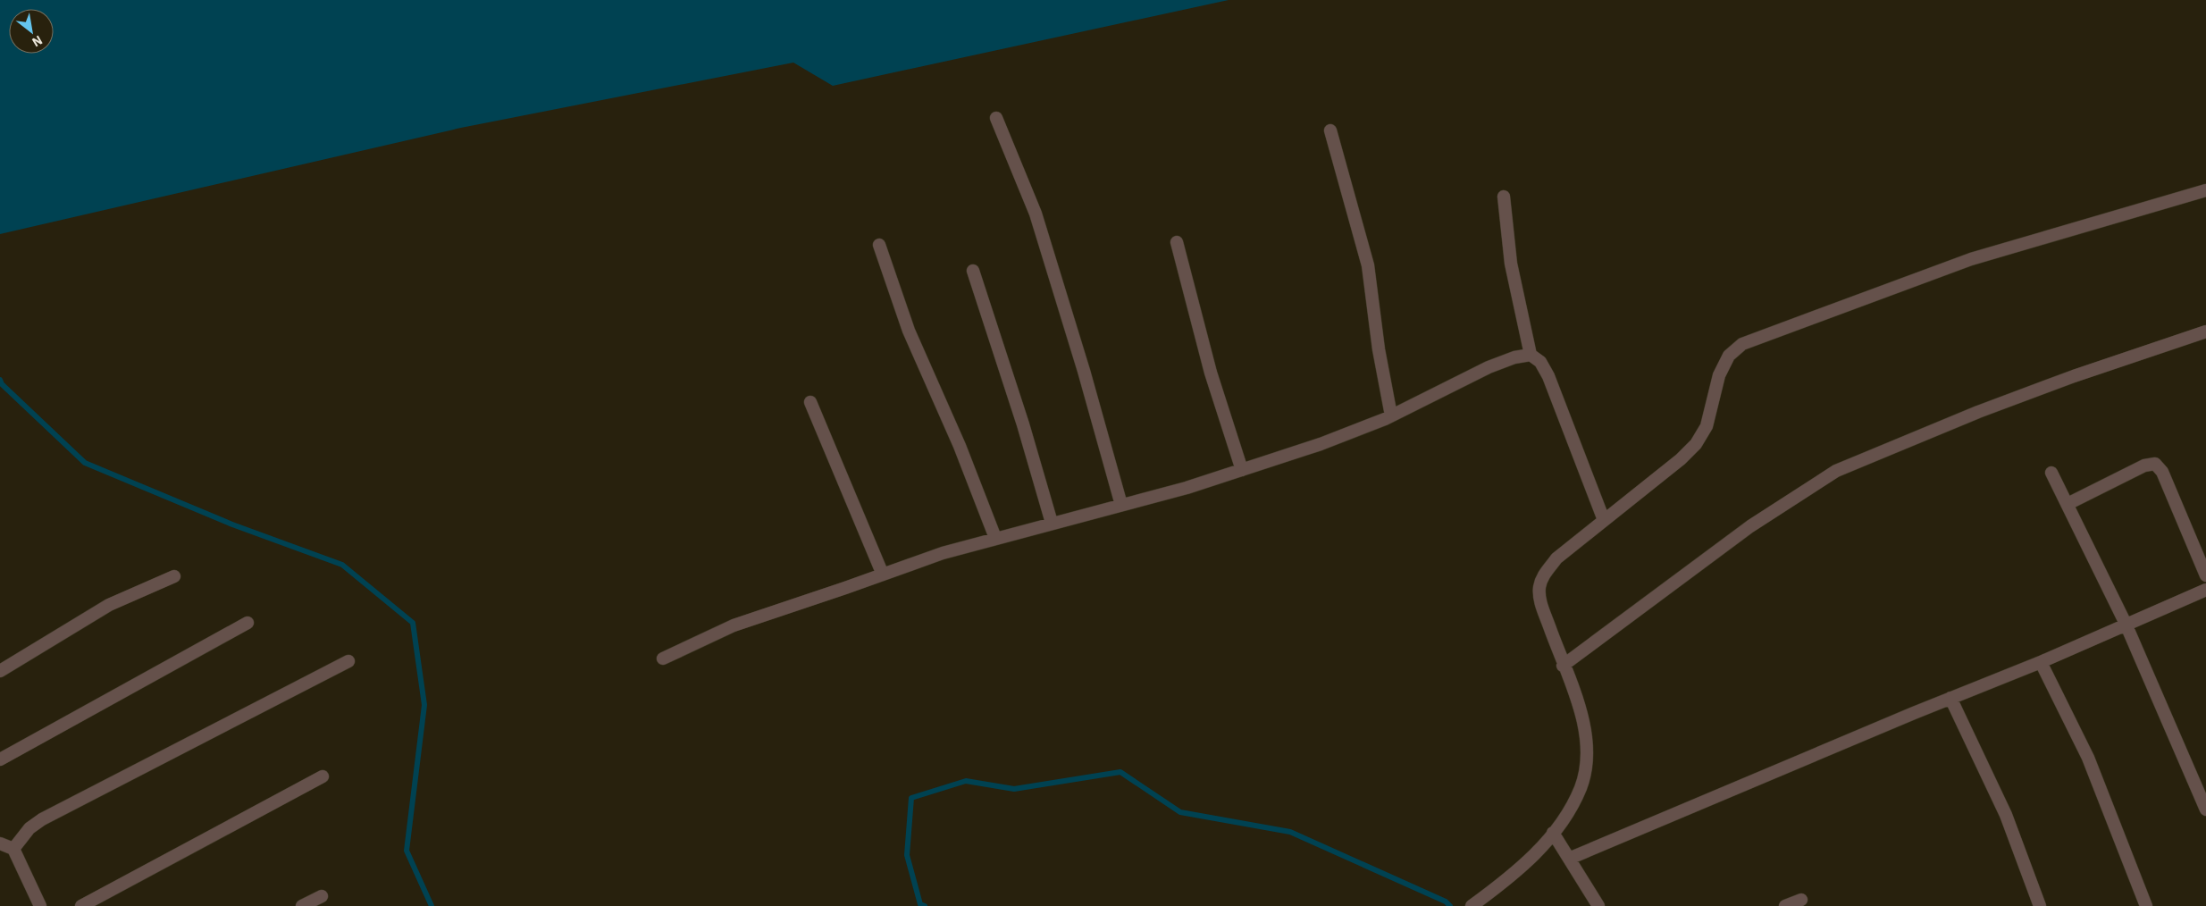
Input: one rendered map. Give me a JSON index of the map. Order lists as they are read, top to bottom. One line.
{"north":"bottom right"}
